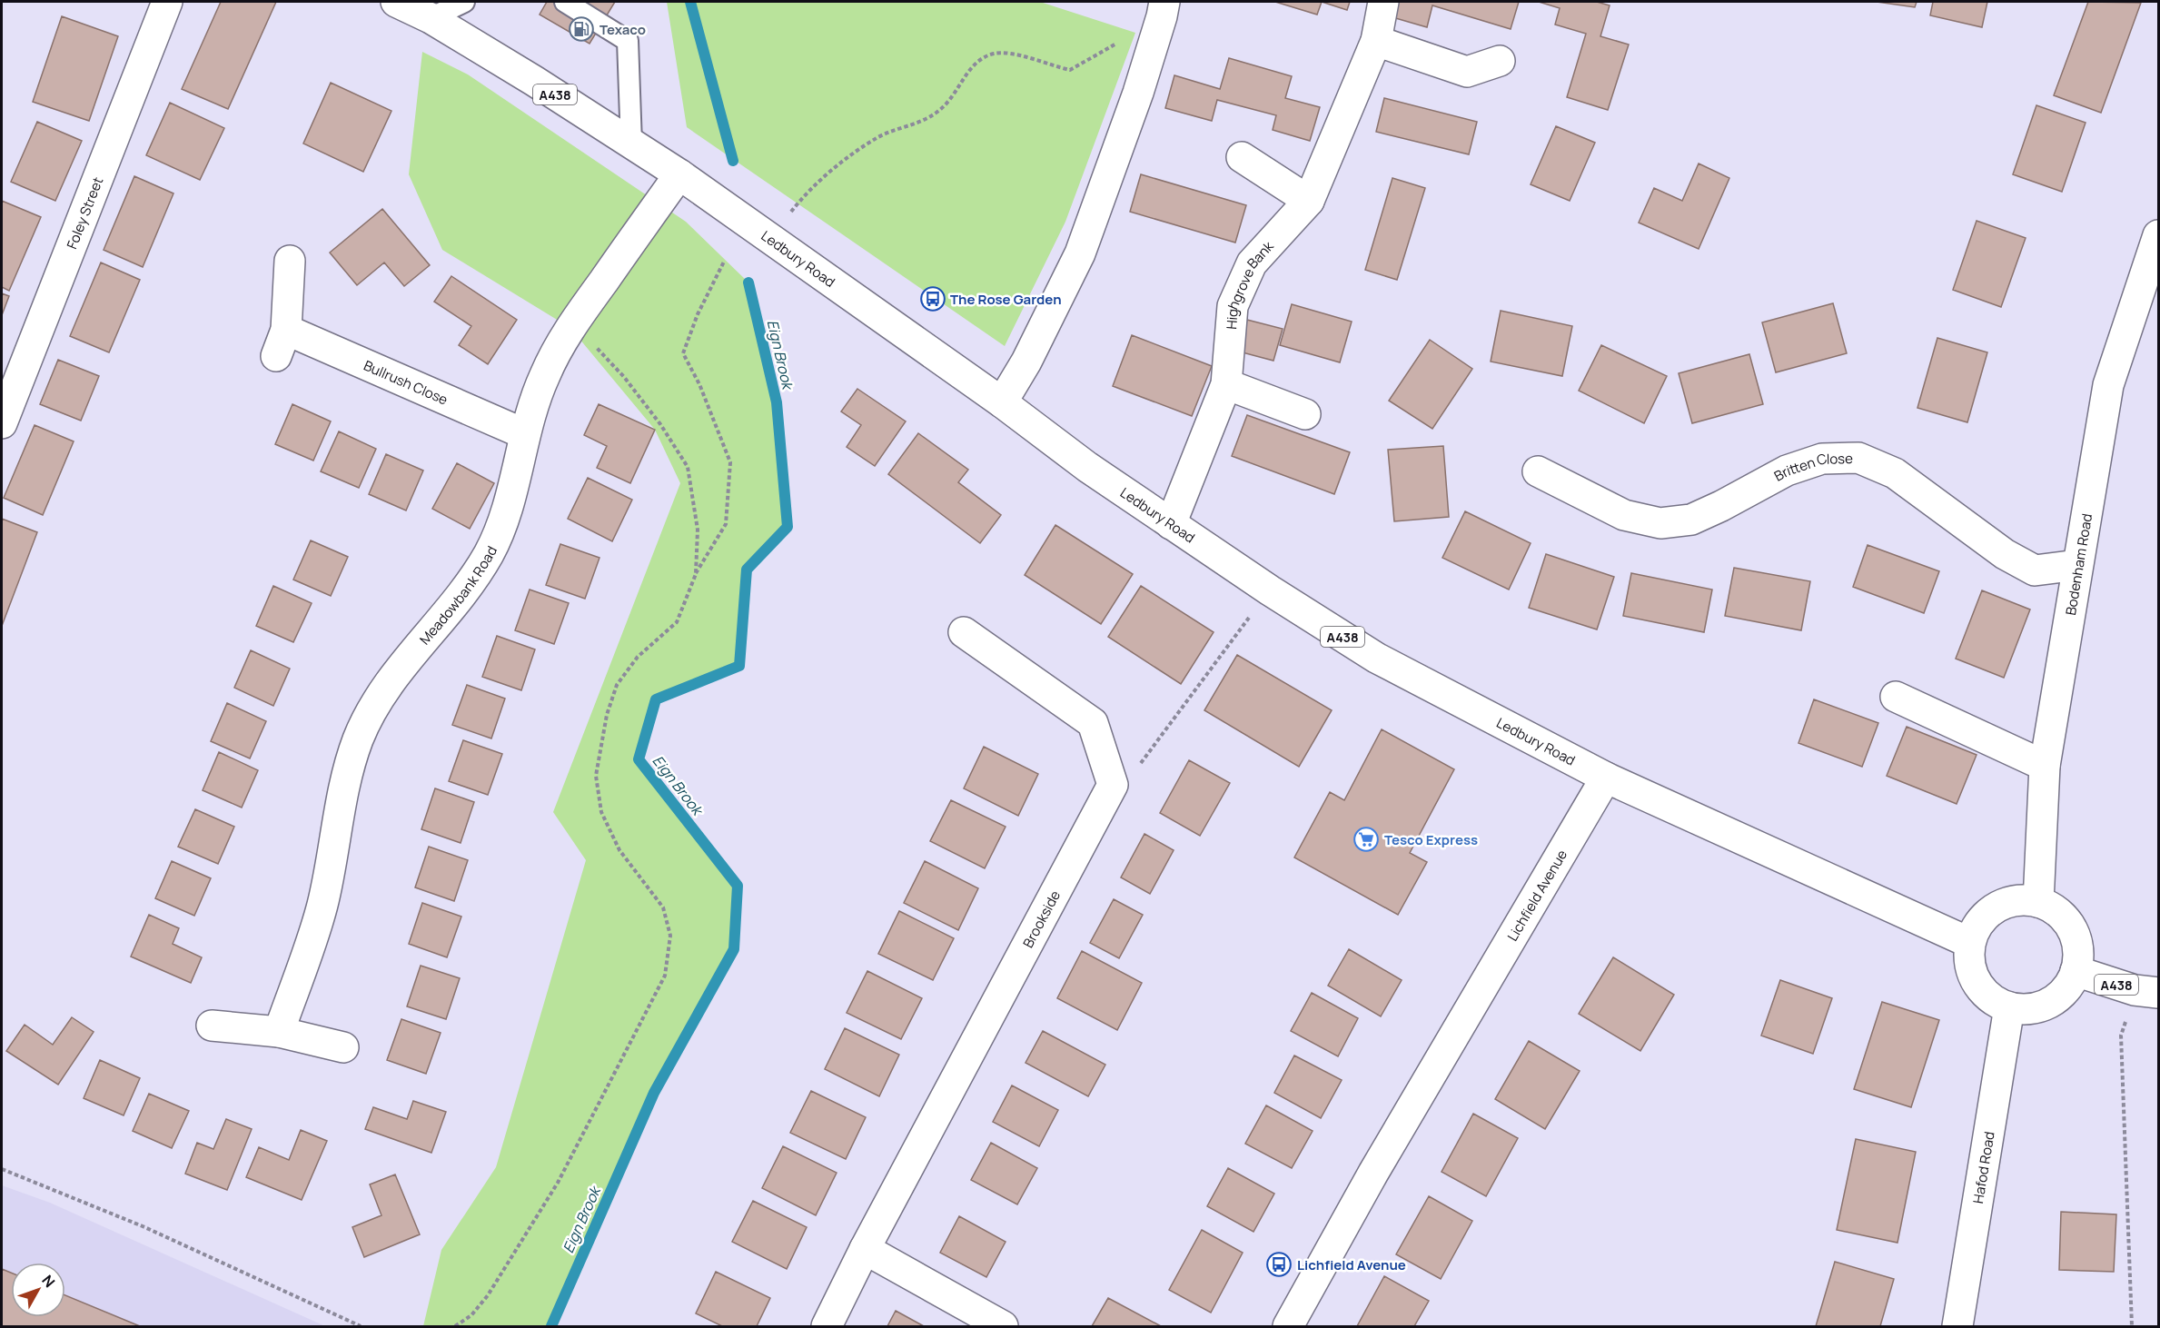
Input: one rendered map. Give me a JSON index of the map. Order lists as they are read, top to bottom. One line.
{"streets":{"main road":["A438","Foley Street","Ledbury Road","Highgrove Bank","Bullrush Close","Britten Close","Bodenham Road","Meadowbank Road","Lichfield Avenue","Brookside","Hafod Road"]},"crossings":[["A438","Ledbury Road"],["A438","Bodenham Road"],["A438","Hafod Road"],["Ledbury Road","Highgrove Bank"],["Ledbury Road","Bodenham Road"],["Ledbury Road","Meadowbank Road"],["Ledbury Road","Lichfield Avenue"],["Ledbury Road","Hafod Road"],["Bullrush Close","Meadowbank Road"],["Britten Close","Bodenham Road"],["Bodenham Road","Hafod Road"]],"water":["Eign Brook"],"places":{"fuel station":["Texaco"],"bus stop":["The Rose Garden","Lichfield Avenue"],"supermarket":["Tesco Express"]},"north":"top right"}
